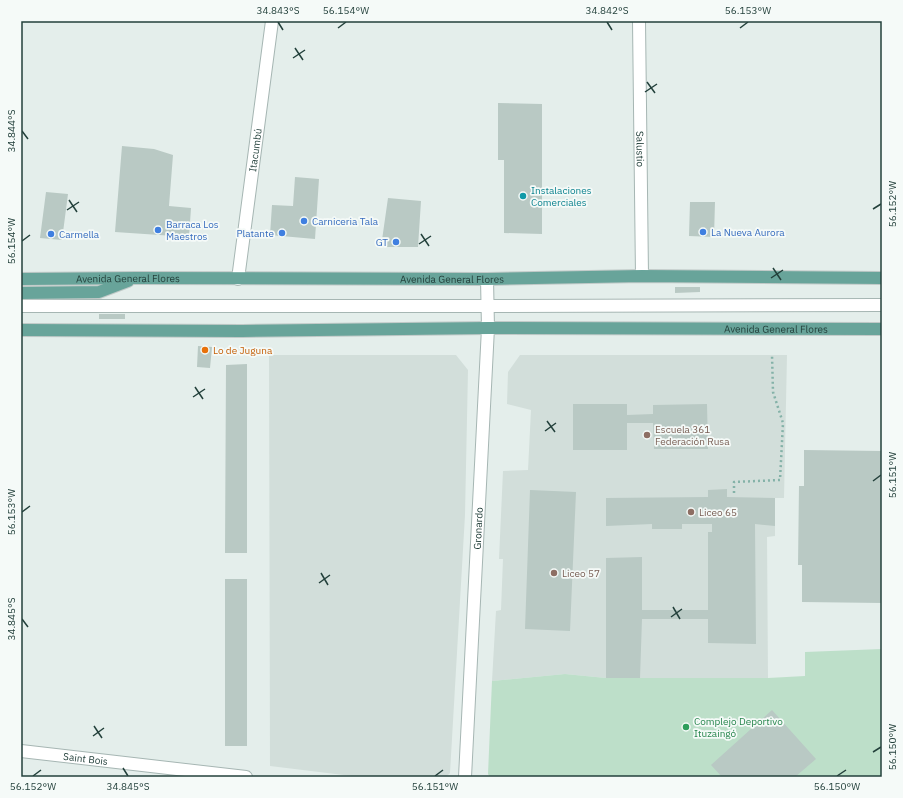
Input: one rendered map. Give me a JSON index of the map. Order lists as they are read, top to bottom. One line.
{"streets":{"main road":["Avenida General Flores"],"street":["Salustio","Itacumbú","Gronardo","Saint Bois"]},"crossings":[["Salustio","Avenida General Flores"],["Itacumbú","Avenida General Flores"],["Avenida General Flores","Gronardo"]],"places":["Instalaciones Comerciales","Carniceria Tala","Barraca Los Maestros","La Nueva Aurora","Platante","Carmella","GT","Lo de Juguna","Escuela 361 Federación Rusa","Liceo 65","Liceo 57","Complejo Deportivo Ituzaingó"],"coordinates":["34.843°S","56.154°W","34.842°S","56.153°W","34.844°S","56.152°W","56.151°W","34.845°S","56.150°W"]}
